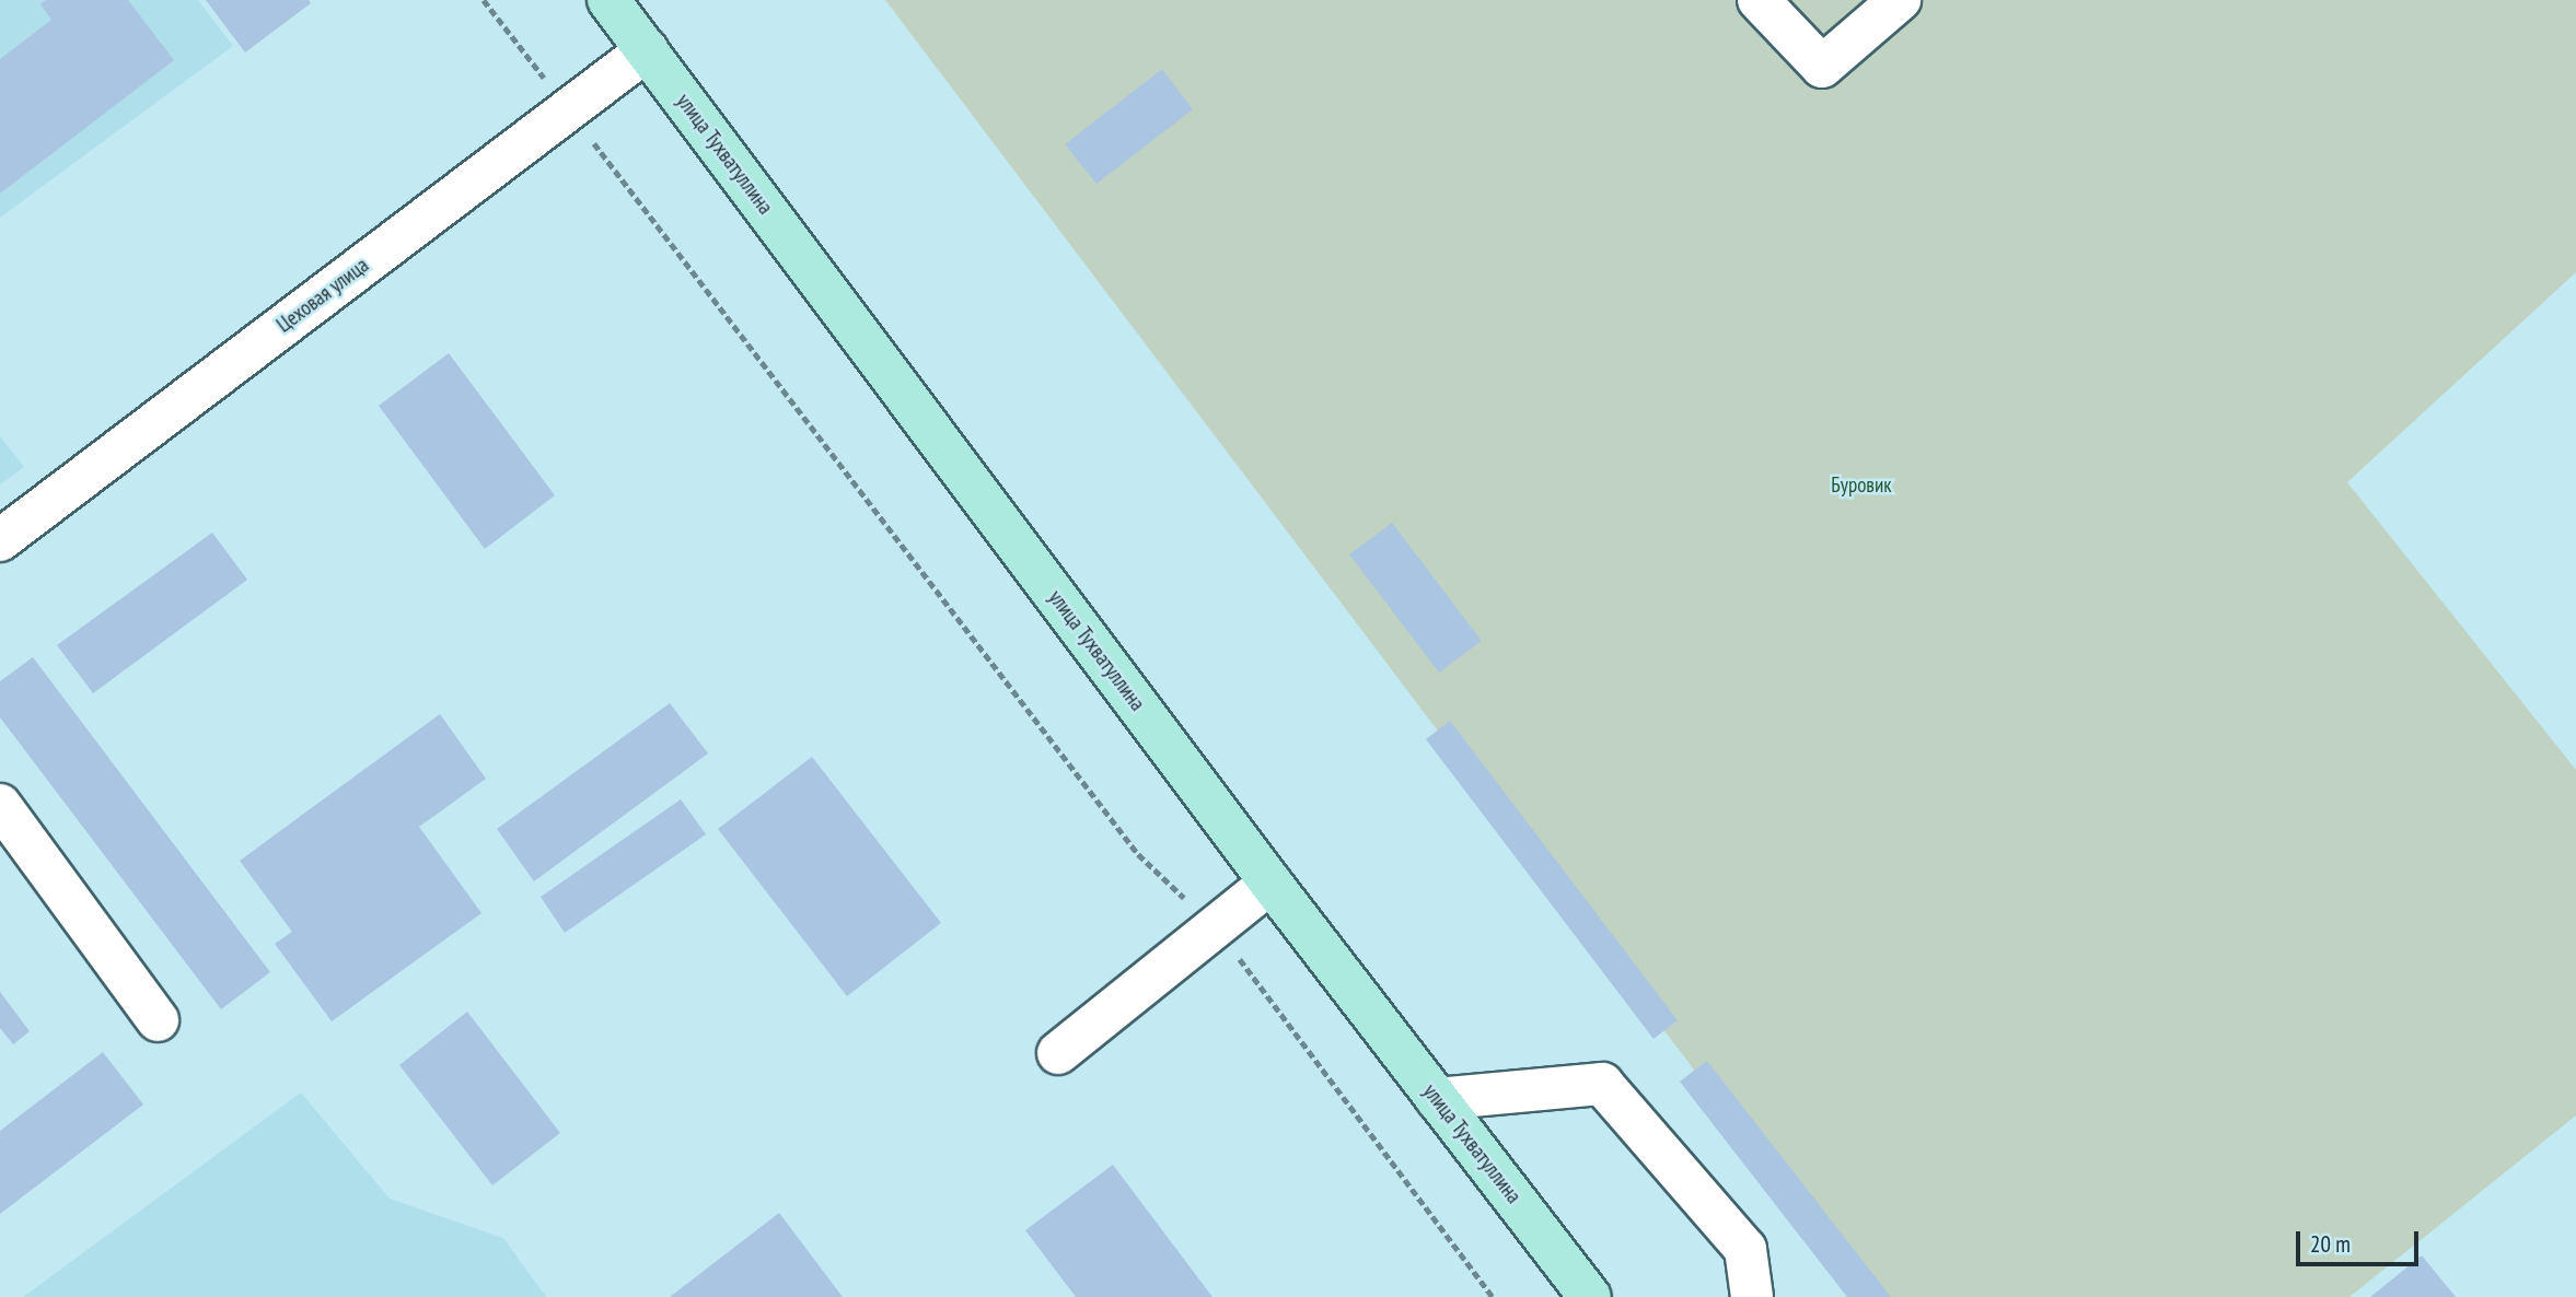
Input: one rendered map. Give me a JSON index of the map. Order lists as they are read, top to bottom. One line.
{"streets":{"main road":["улица Тухватуллина"],"street":["Цеховая улица"]},"crossings":[["улица Тухватуллина","Цеховая улица"]],"parks":["Буровик"],"scale_bar":"20 m"}
